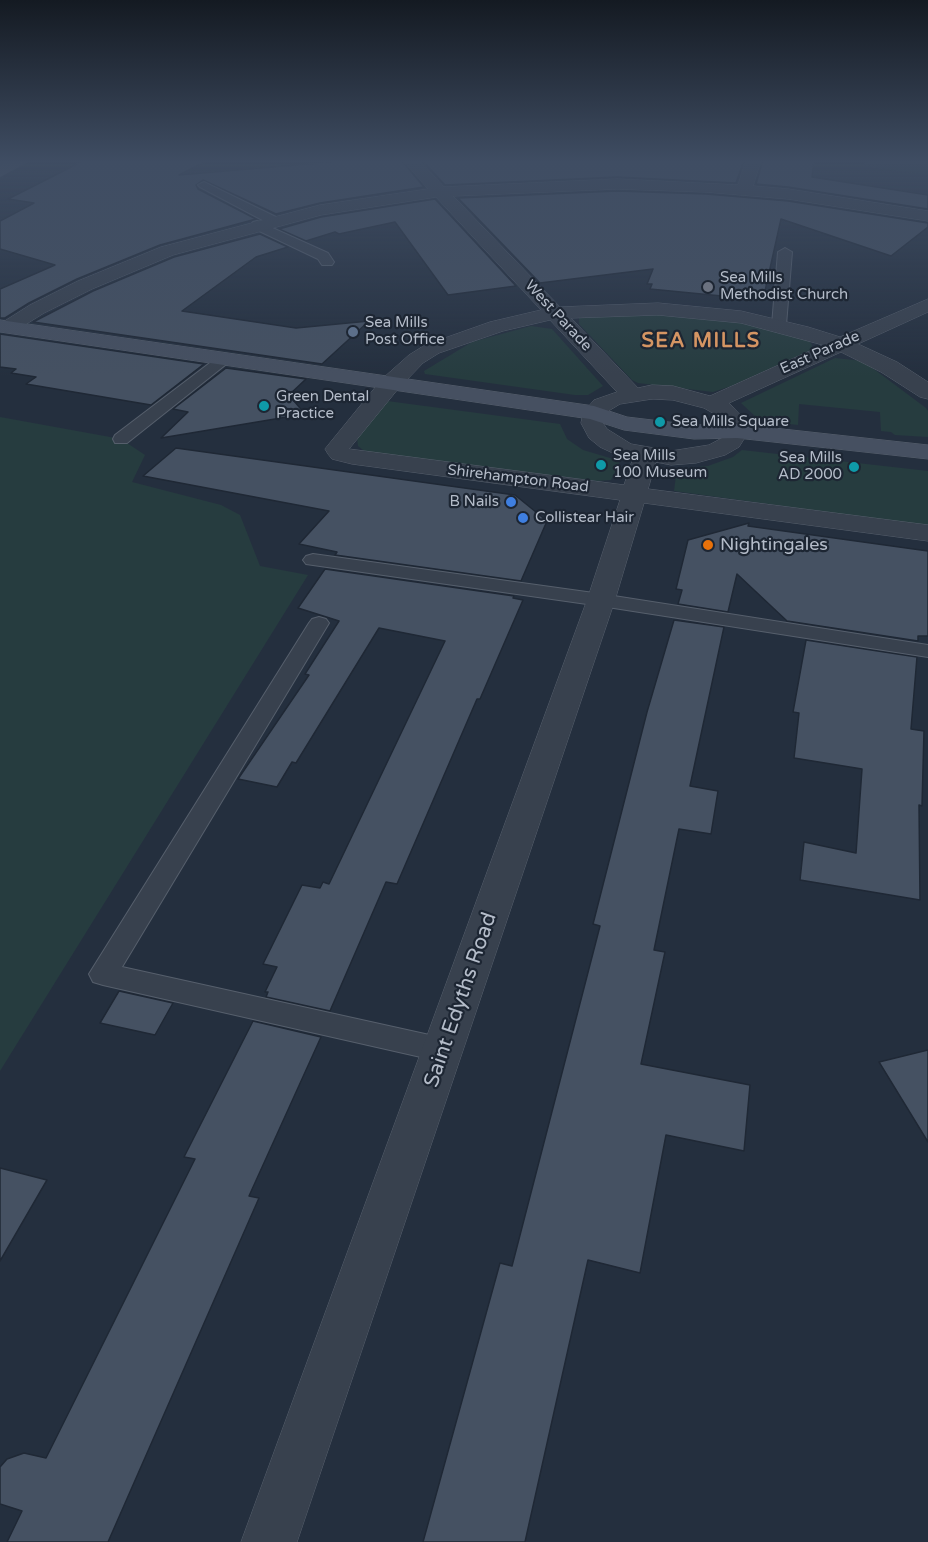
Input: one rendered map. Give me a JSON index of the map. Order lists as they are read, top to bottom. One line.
{"streets":{"street":["West Parade","East Parade","Shirehampton Road","Saint Edyths Road"]},"crossings":[["West Parade","Shirehampton Road"],["East Parade","Shirehampton Road"],["Shirehampton Road","Saint Edyths Road"]],"districts":["SEA MILLS"],"places":["Sea Mills Methodist Church","Sea Mills Post Office","Green Dental Practice","Sea Mills Square","Sea Mills 100 Museum","Sea Mills AD 2000","B Nails","Collistear Hair","Nightingales"]}
